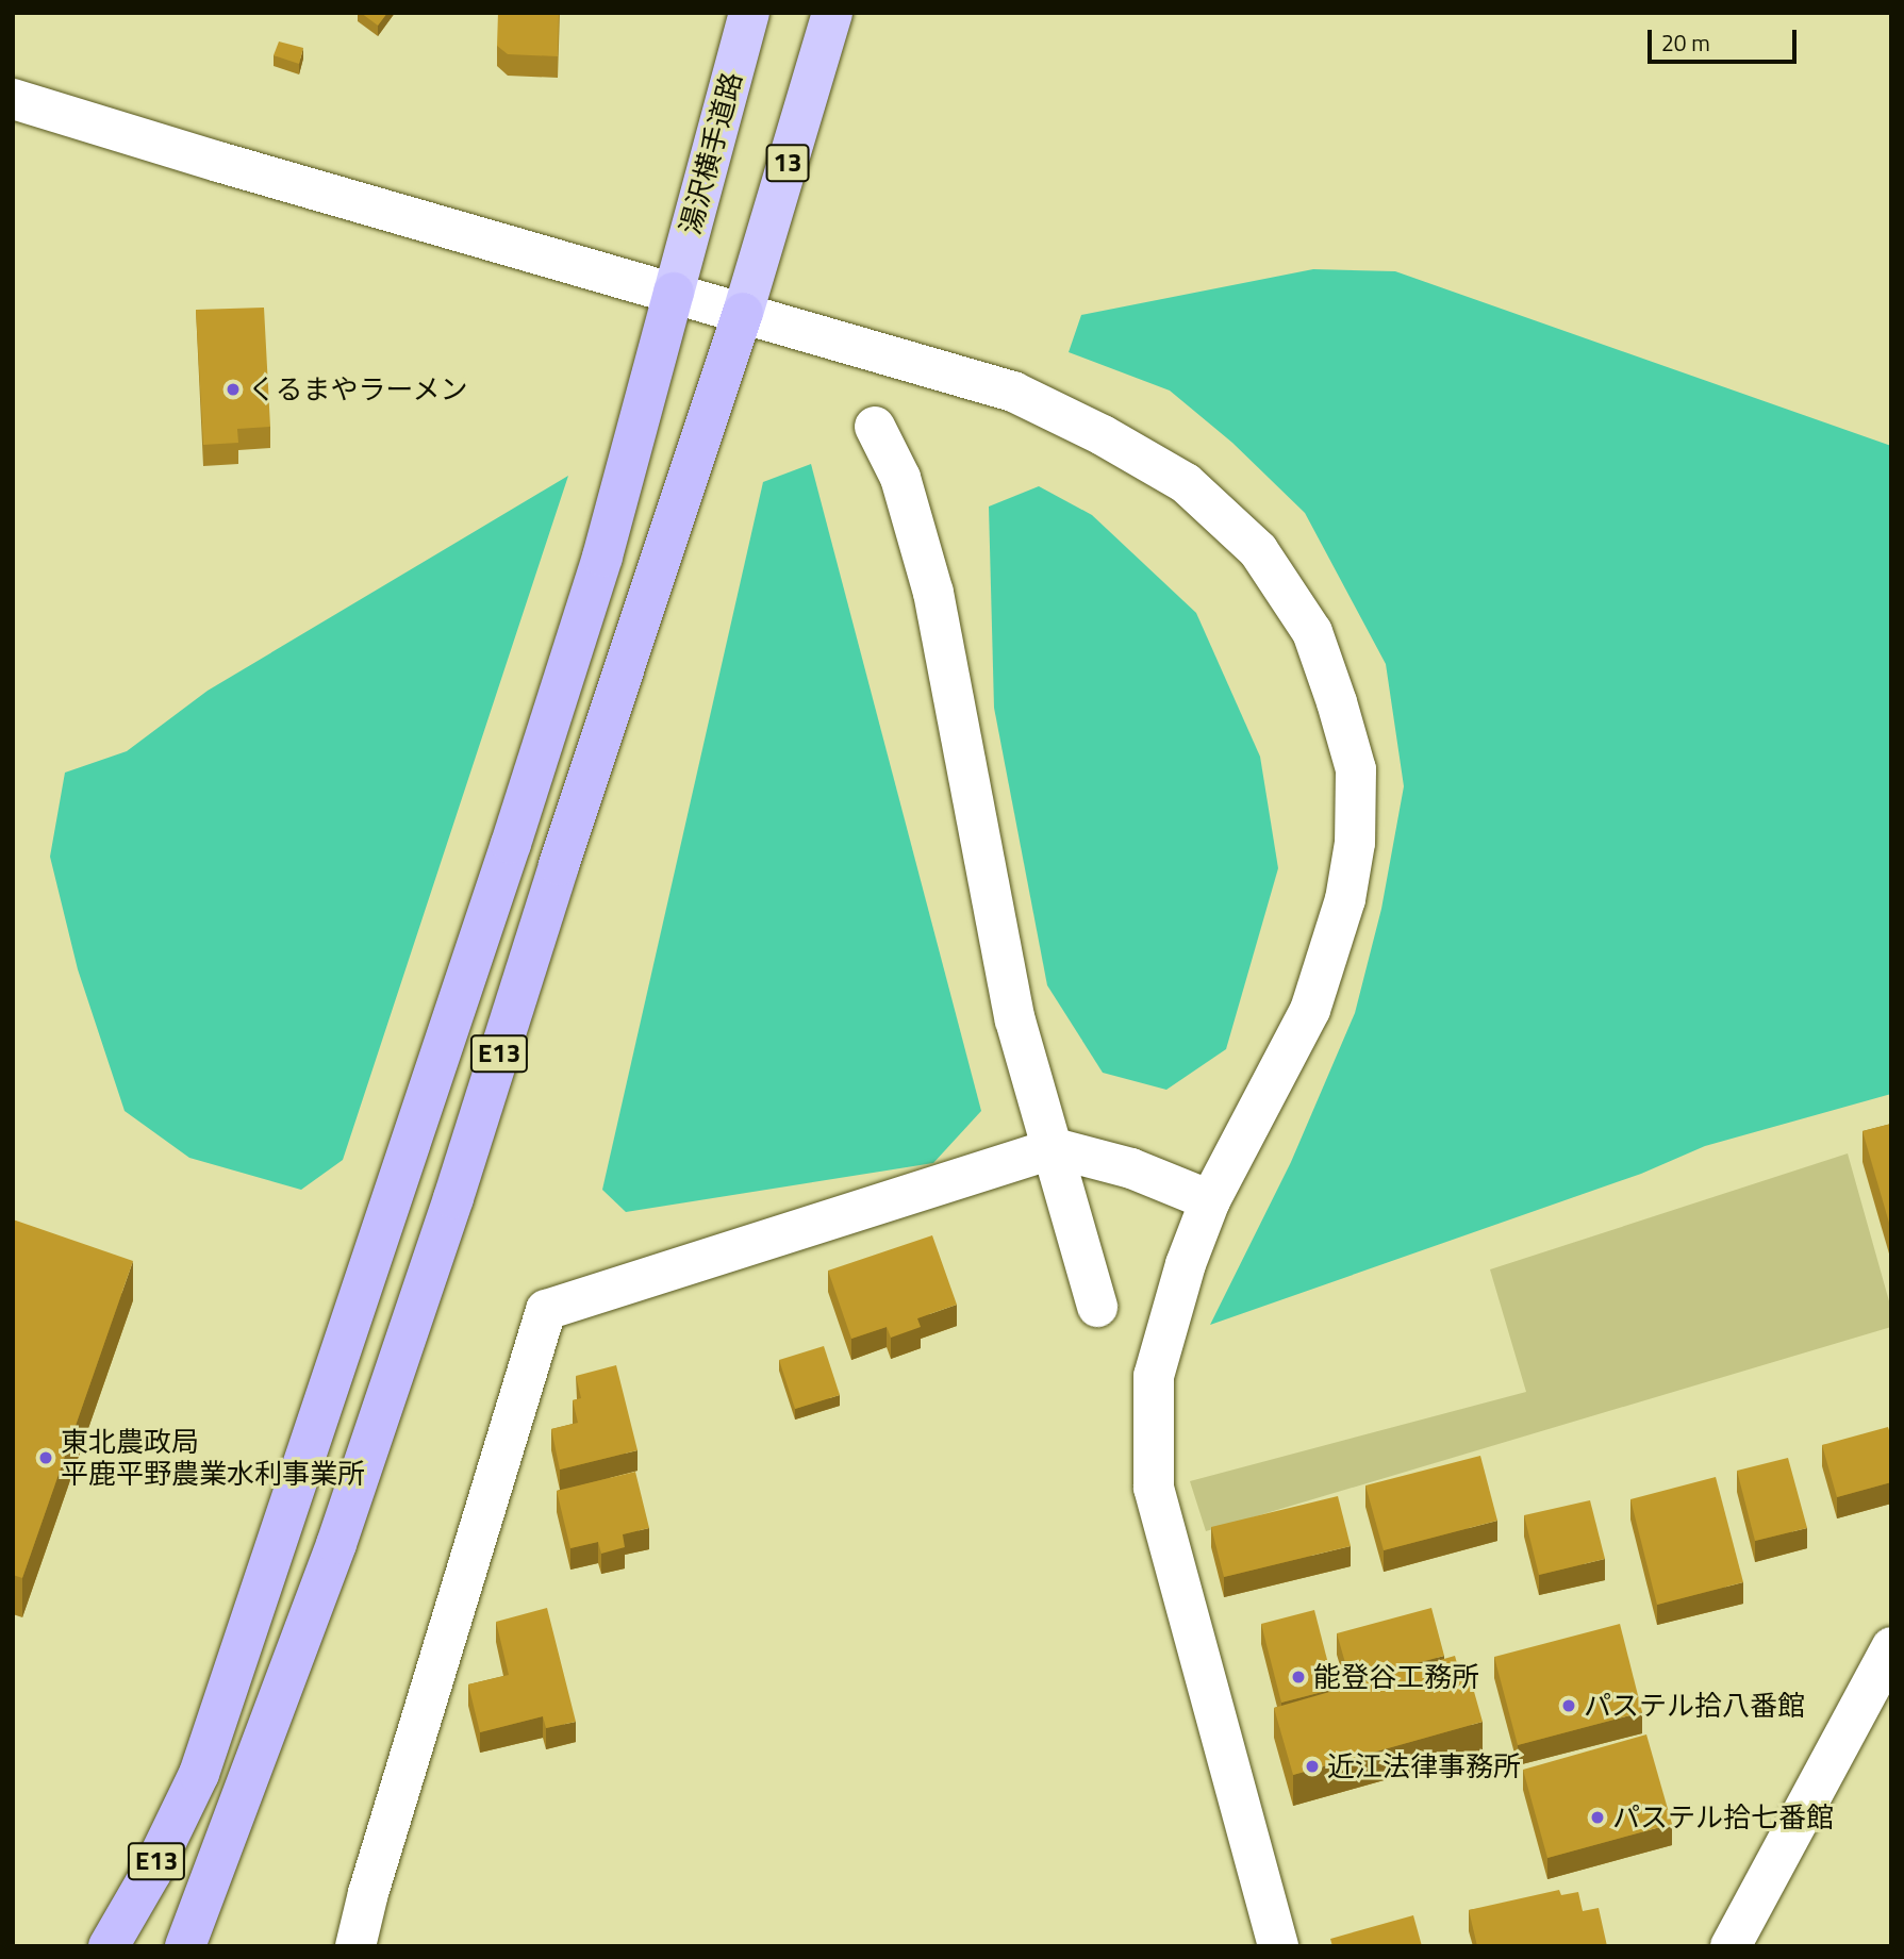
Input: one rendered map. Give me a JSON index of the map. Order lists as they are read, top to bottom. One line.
{"streets":{"highway":["湯沢横手道路","13","E13"]},"crossings":[["湯沢横手道路","E13"],["13","E13"]],"places":["くるまやラーメン","東北農政局 平鹿平野農業水利事業所","能登谷工務所","パステル拾八番館","近江法律事務所","パステル拾七番館"],"scale_bar":"20 m"}
